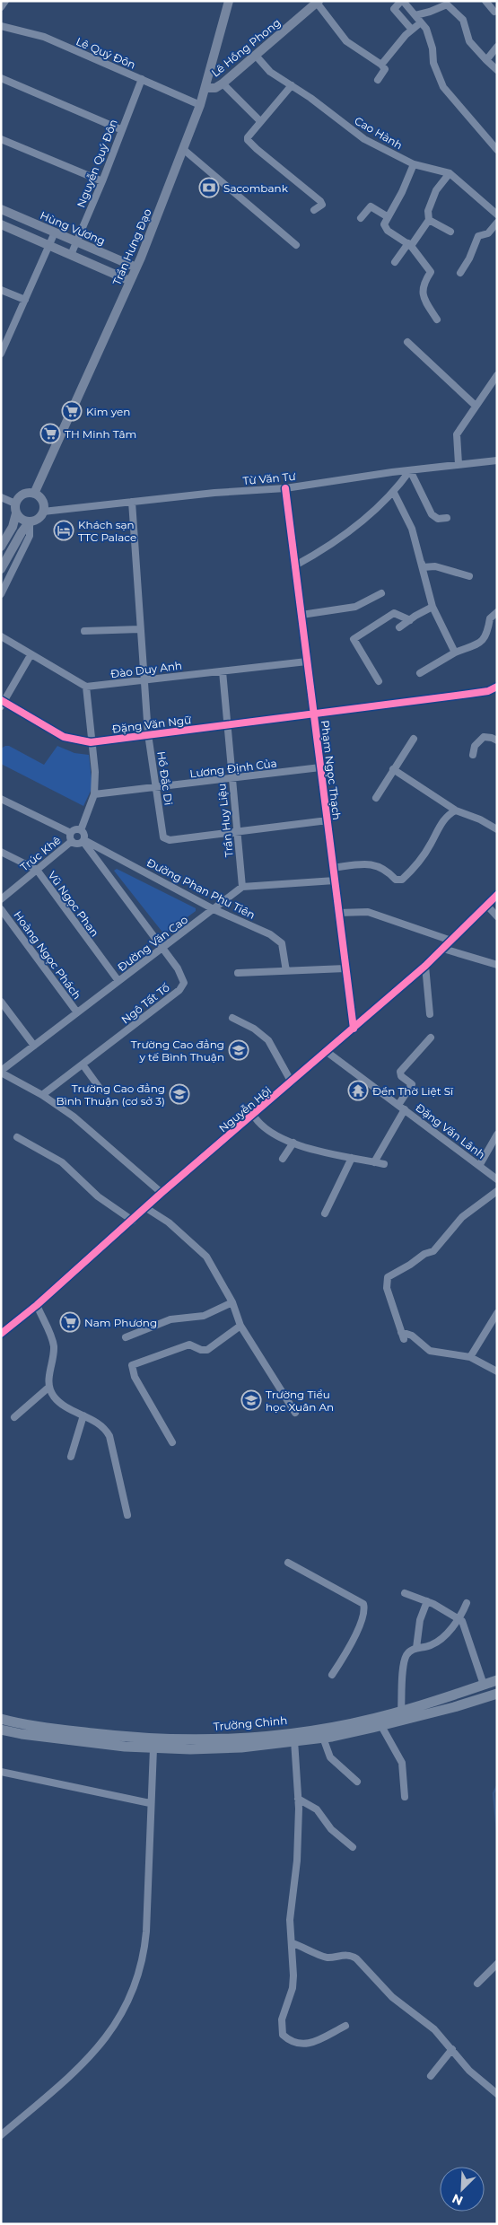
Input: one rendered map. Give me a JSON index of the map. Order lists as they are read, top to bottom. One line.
{"streets":{"highway":["Trường Chinh"],"main road":["Lê Hồng Phong","Hùng Vương","Trần Hưng Đạo"],"street":["Lê Quý Đôn","Cao Hành","Nguyễn Quý Đôn","Từ Văn Tư","Đào Duy Anh","Đặng Văn Ngữ","Lương Định Của","Phạm Ngọc Thạch","Hồ Đắc Di","Trần Huy Liệu","Trúc Khê","Đường Phan Phu Tiên","Vũ Ngọc Phan","Đường Văn Cao","Hoàng Ngọc Phách","Ngô Tất Tố","Nguyễn Hội","Đặng Văn Lãnh"]},"crossings":[["Lê Hồng Phong","Cao Hành"],["Lê Hồng Phong","Trần Hưng Đạo"],["Lê Quý Đôn","Nguyễn Quý Đôn"],["Lê Quý Đôn","Trần Hưng Đạo"],["Nguyễn Quý Đôn","Hùng Vương"],["Hùng Vương","Trần Hưng Đạo"],["Trần Hưng Đạo","Từ Văn Tư"],["Từ Văn Tư","Phạm Ngọc Thạch"],["Từ Văn Tư","Hồ Đắc Di"],["Đào Duy Anh","Phạm Ngọc Thạch"],["Đào Duy Anh","Hồ Đắc Di"],["Đào Duy Anh","Trần Huy Liệu"],["Đặng Văn Ngữ","Phạm Ngọc Thạch"],["Đặng Văn Ngữ","Hồ Đắc Di"],["Đặng Văn Ngữ","Trần Huy Liệu"],["Lương Định Của","Phạm Ngọc Thạch"],["Lương Định Của","Hồ Đắc Di"],["Lương Định Của","Trần Huy Liệu"],["Phạm Ngọc Thạch","Hồ Đắc Di"],["Phạm Ngọc Thạch","Nguyễn Hội"],["Hồ Đắc Di","Trần Huy Liệu"],["Trần Huy Liệu","Đường Văn Cao"],["Trúc Khê","Đường Phan Phu Tiên"],["Trúc Khê","Vũ Ngọc Phan"],["Trúc Khê","Ngô Tất Tố"],["Đường Phan Phu Tiên","Đường Văn Cao"],["Đường Phan Phu Tiên","Ngô Tất Tố"],["Vũ Ngọc Phan","Đường Văn Cao"],["Đường Văn Cao","Hoàng Ngọc Phách"],["Đường Văn Cao","Ngô Tất Tố"],["Nguyễn Hội","Đặng Văn Lãnh"]],"places":{"bank":["Sacombank"],"supermarket":["Kim yen","TH Minh Tâm","Nam Phương"],"hotel":["Khách sạn TTC Palace"],"school or university":["Trường Cao đẳng y tế Bình Thuận","Trường Cao đẳng Bình Thuận (cơ sở 3)","Trường Tiểu học Xuân An"],"temple":["Đền Thờ Liệt Sĩ"]},"north":"bottom left"}
